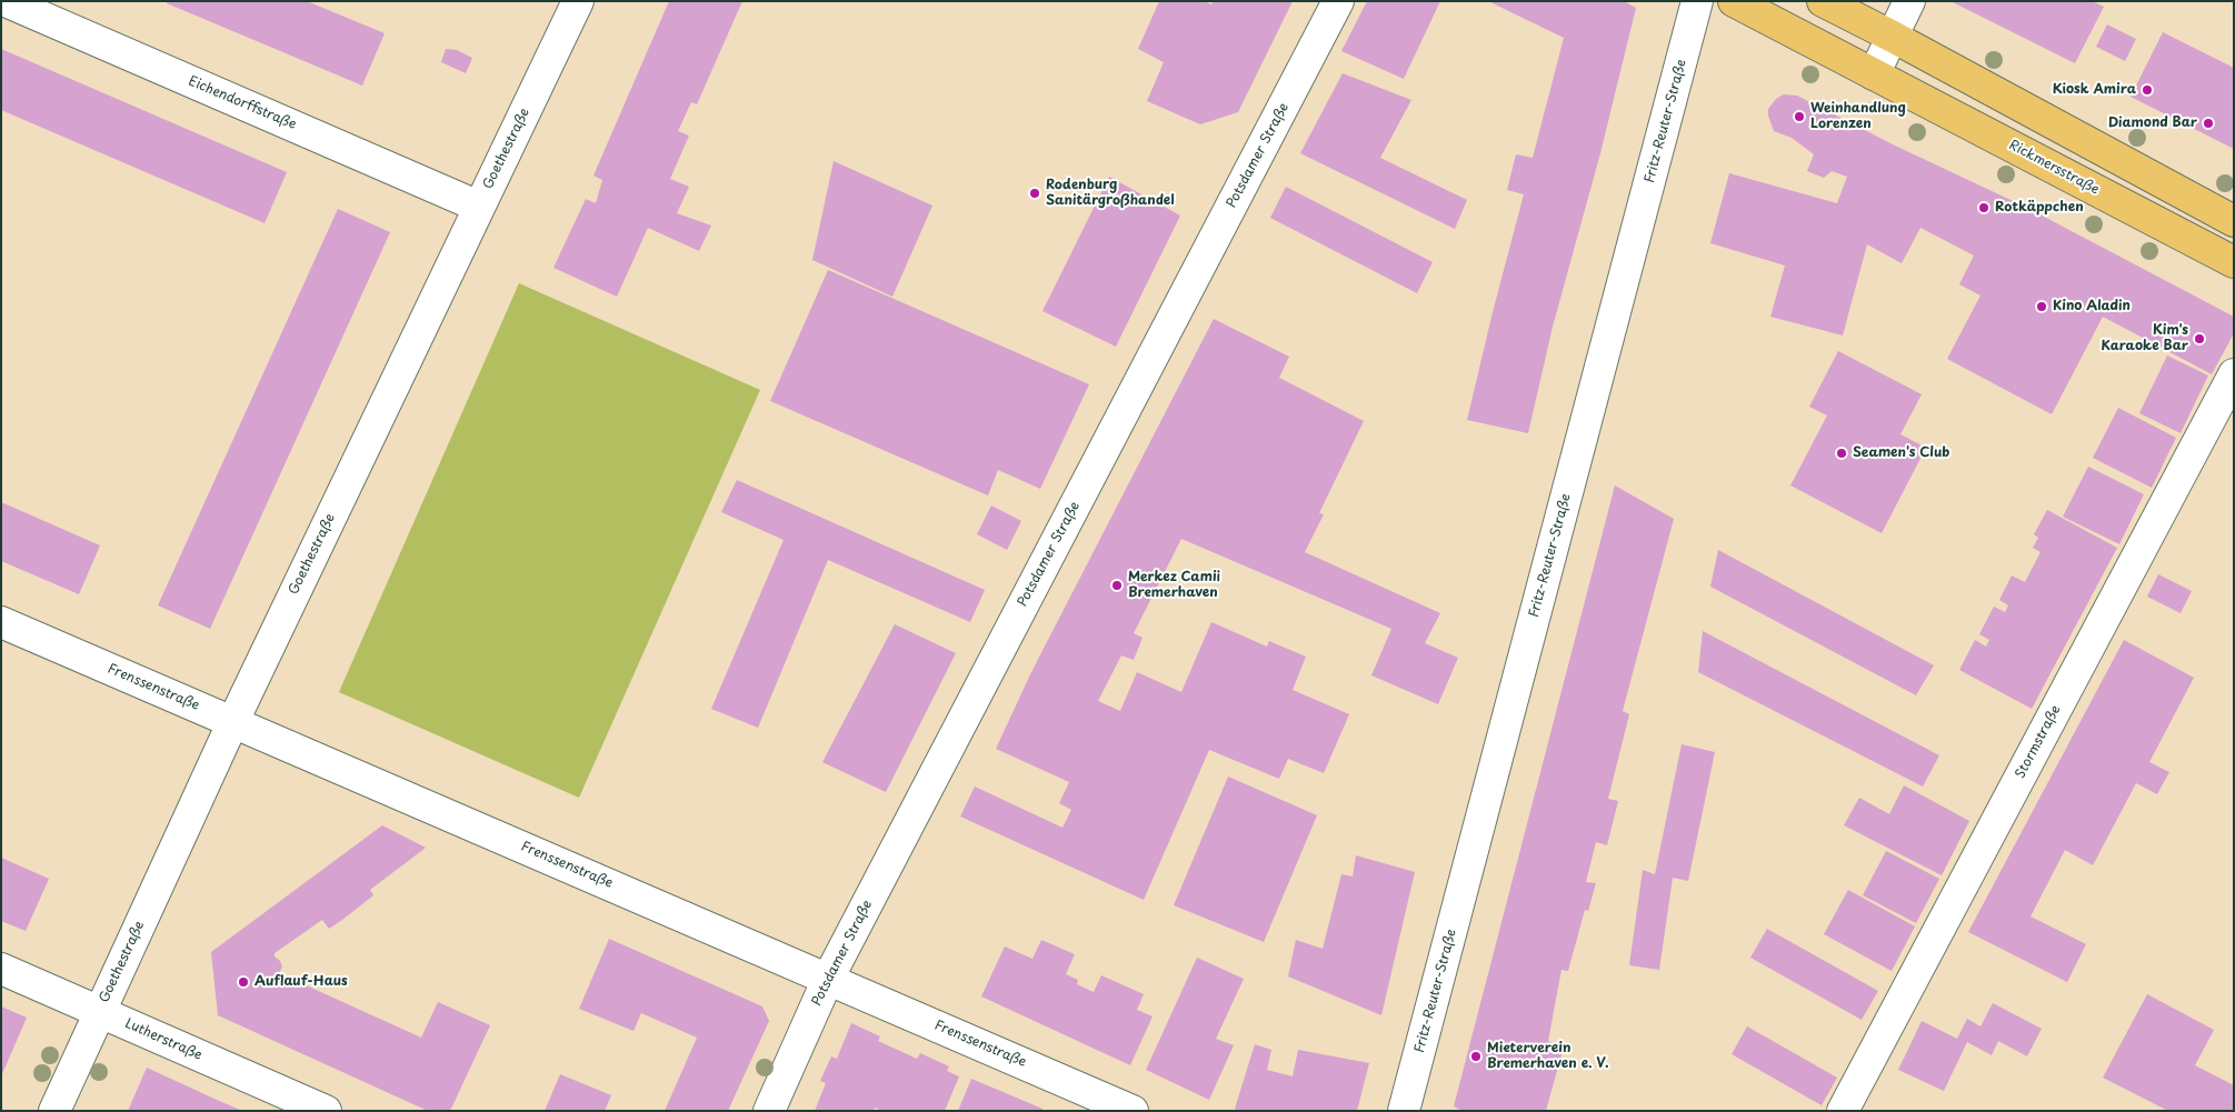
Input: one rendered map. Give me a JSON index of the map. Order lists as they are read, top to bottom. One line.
{"streets":{"main road":["Rickmersstraße"],"street":["Eichendorffstraße","Fritz-Reuter-Straße","Goethestraße","Potsdamer Straße","Frenssenstraße","Stormstraße","Lutherstraße"]},"crossings":[["Eichendorffstraße","Goethestraße"],["Goethestraße","Frenssenstraße"],["Goethestraße","Lutherstraße"],["Potsdamer Straße","Frenssenstraße"]],"places":["Kiosk Amira","Weinhandlung Lorenzen","Diamond Bar","Rodenburg Sanitärgroßhandel","Rotkäppchen","Kino Aladin","Kim's Karaoke Bar","Seamen's Club","Merkez Camii Bremerhaven","Auflauf-Haus","Mieterverein Bremerhaven e. V."]}
